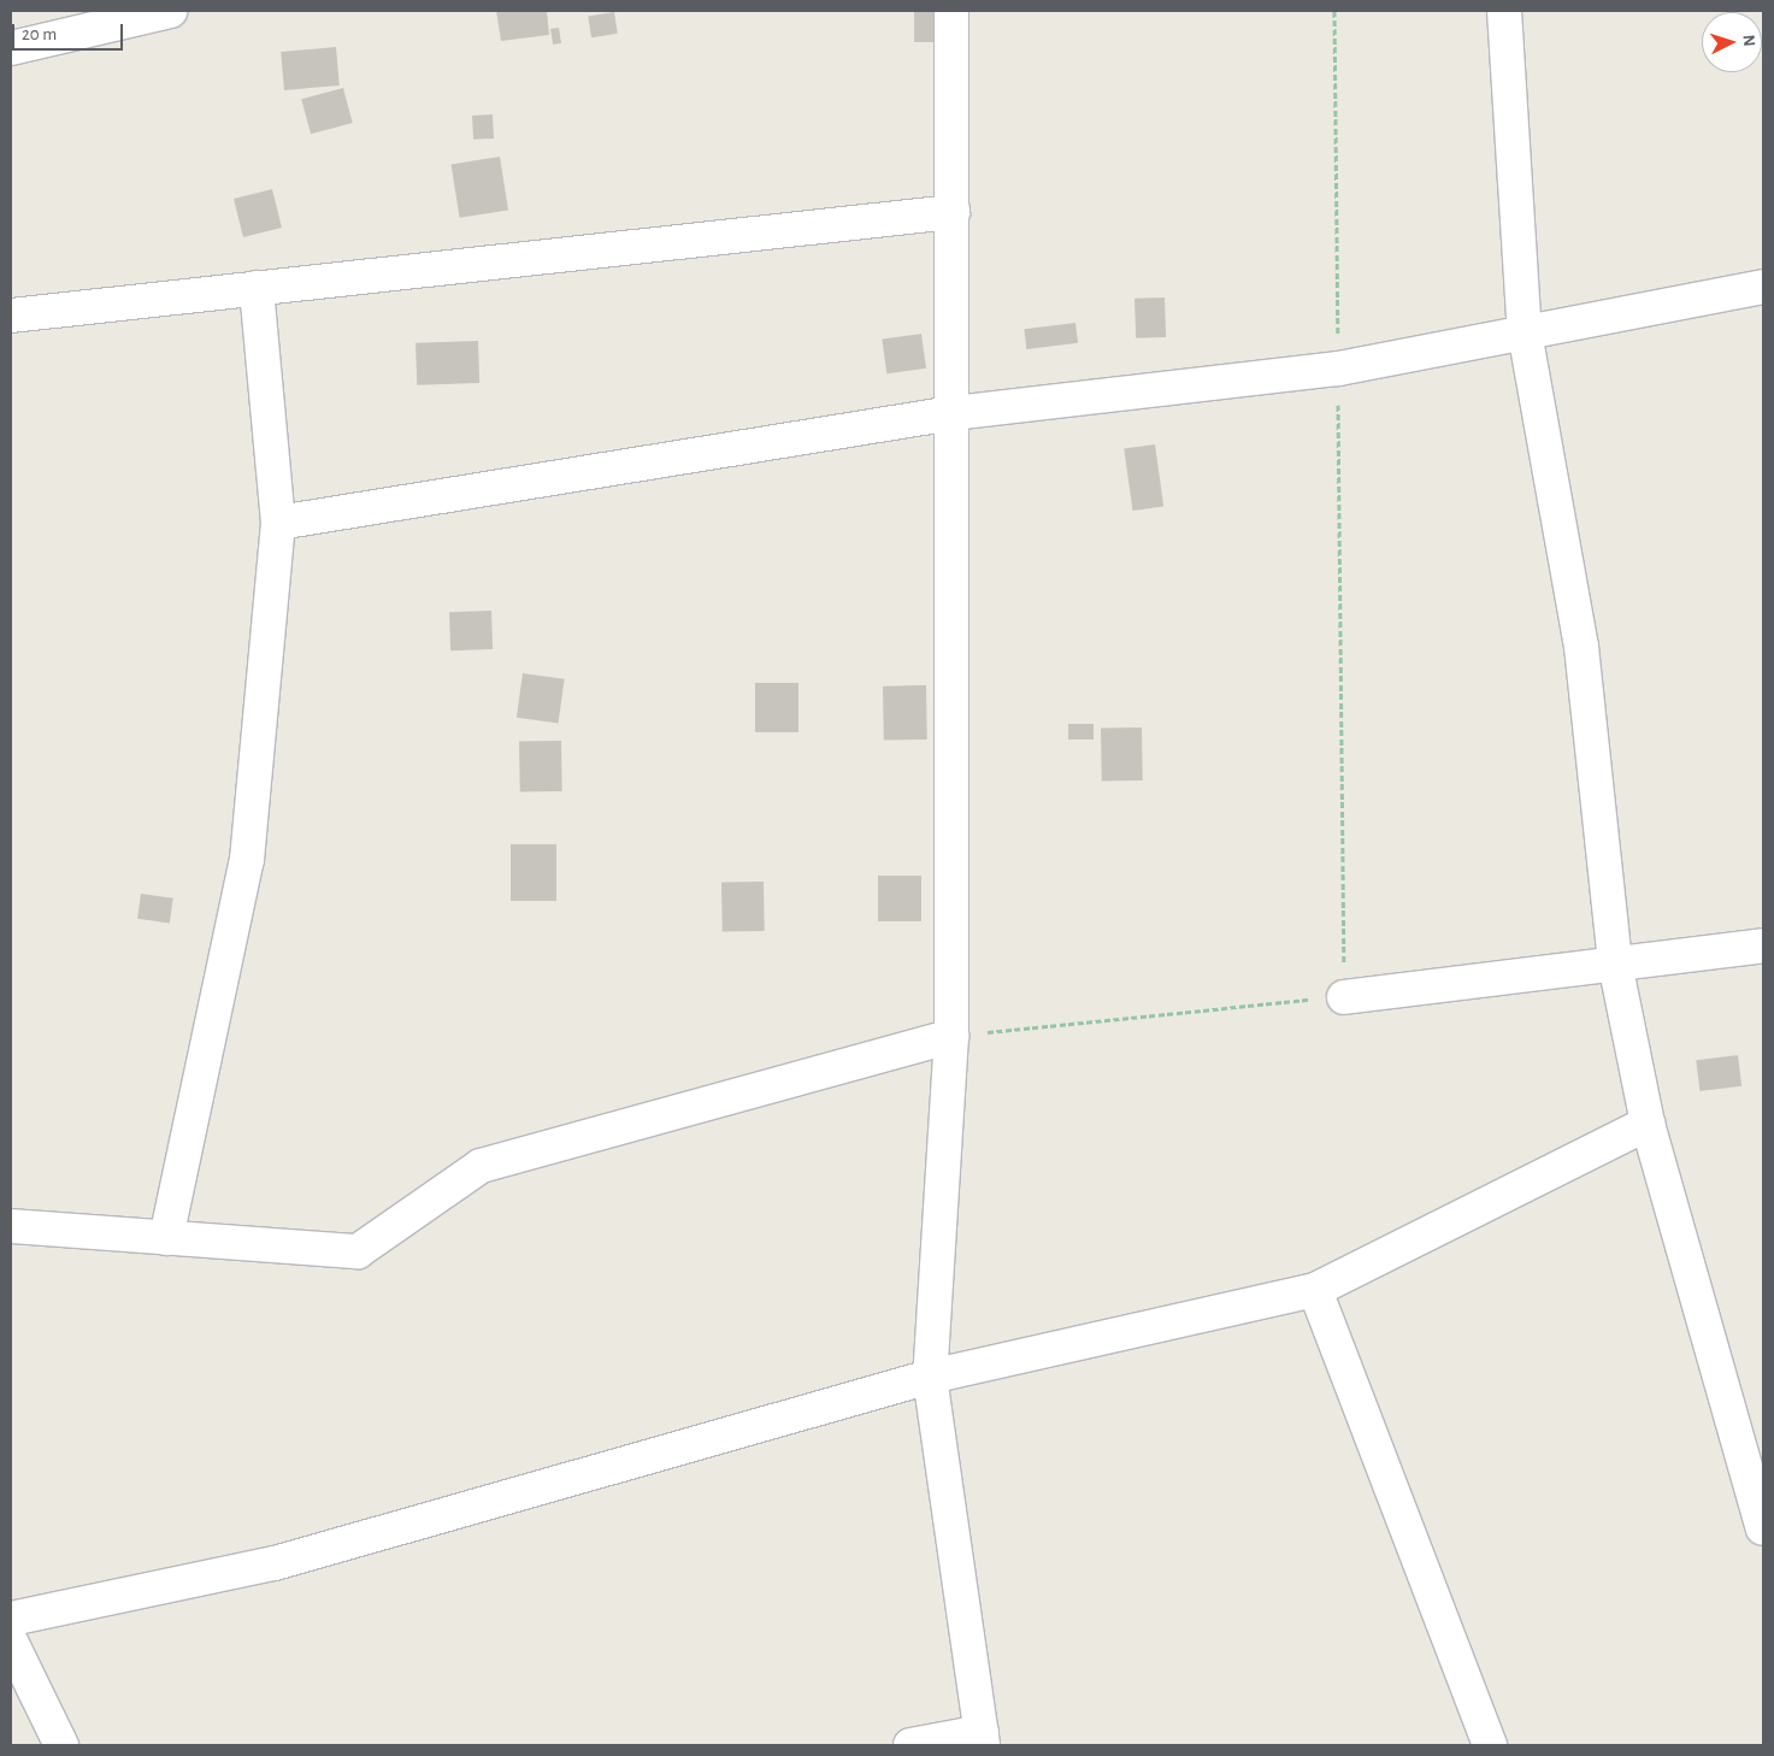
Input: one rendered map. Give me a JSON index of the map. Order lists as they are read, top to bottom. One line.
{"scale_bar":"20 m","north":"right"}
